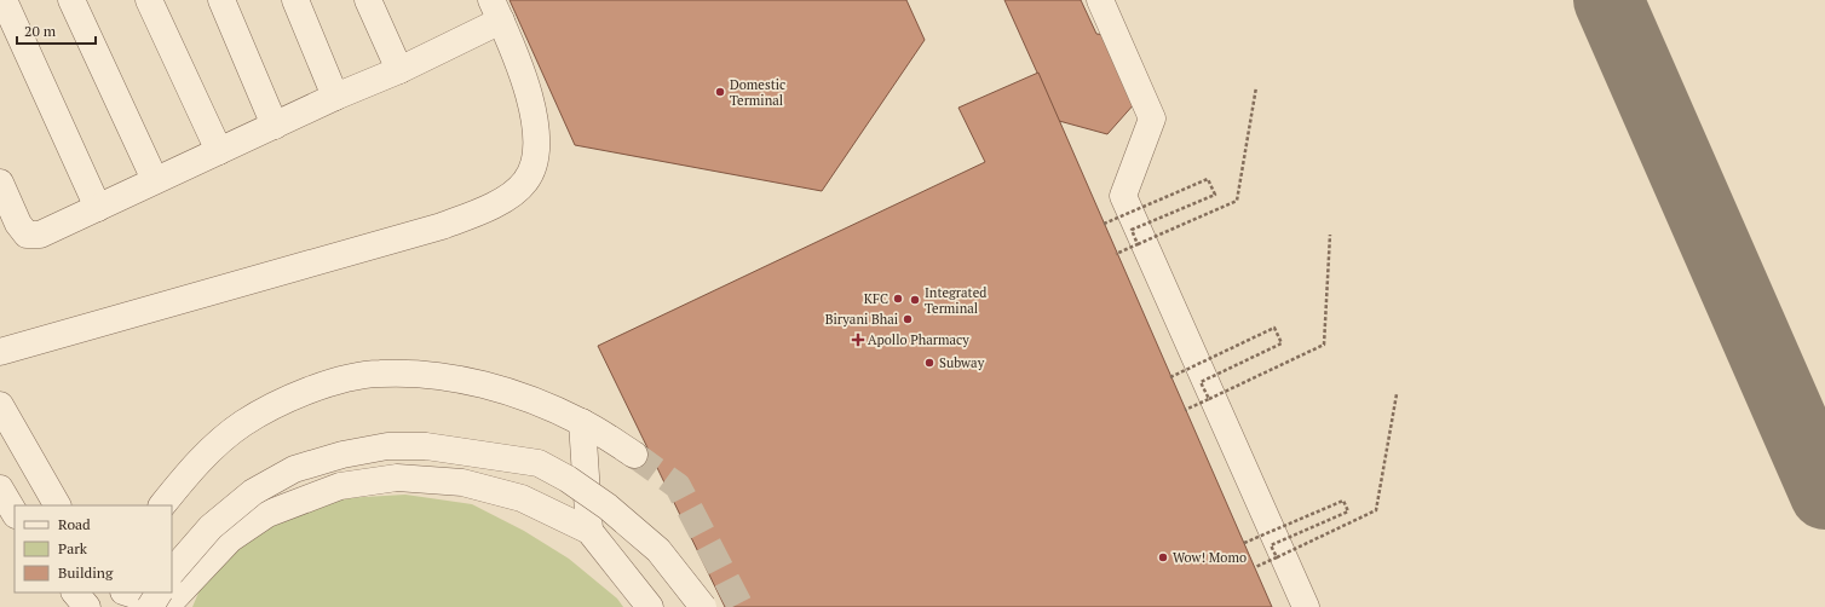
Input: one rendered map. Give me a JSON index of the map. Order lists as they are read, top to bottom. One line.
{"places":{"other":["Domestic Terminal","KFC","Integrated Terminal","Biryani Bhai","Subway","Wow! Momo"],"health":["Apollo Pharmacy"]},"legend":["Road","Park","Building"],"scale_bar":"20 m"}
